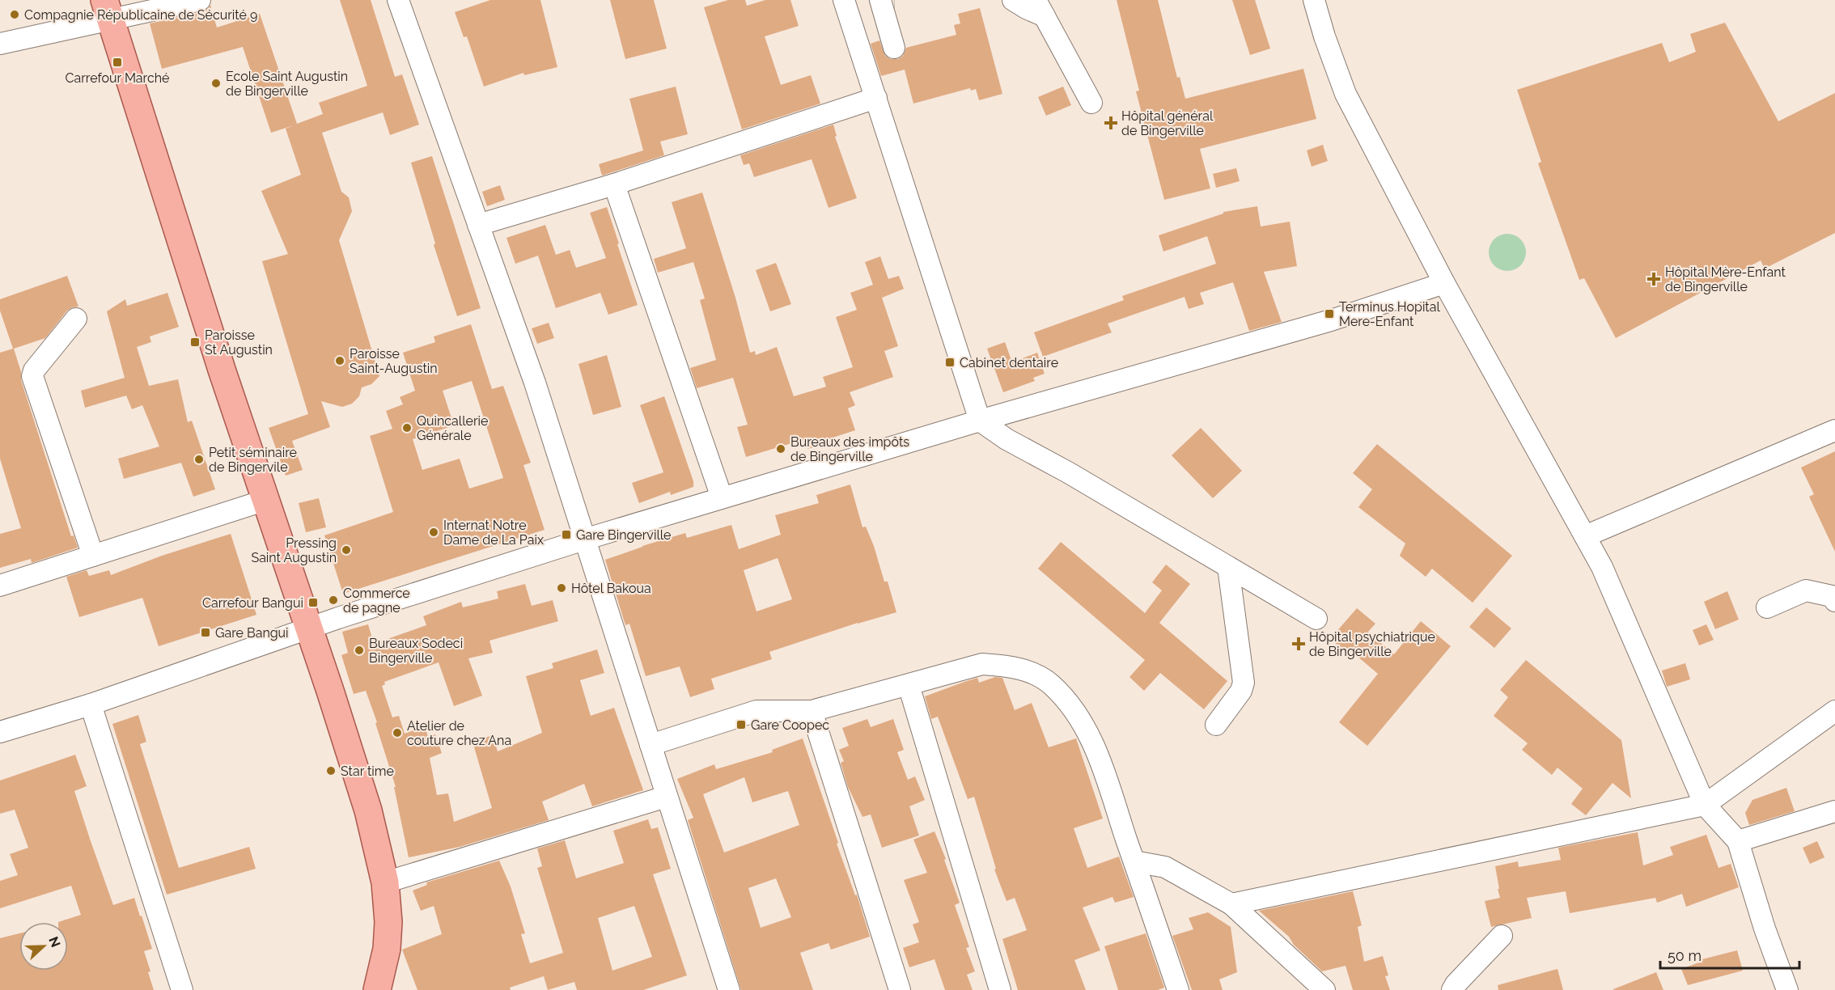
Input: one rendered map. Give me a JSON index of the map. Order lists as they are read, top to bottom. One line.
{"places":{"other":["Compagnie Républicaine de Sécurité 9","Ecole Saint Augustin de Bingerville","Paroisse Saint-Augustin","Quincallerie Générale","Bureaux des impôts de Bingerville","Petit séminaire de Bingervile","Internat Notre Dame de La Paix","Pressing Saint Augustin","Hôtel Bakoua","Commerce de pagne","Bureaux Sodeci Bingerville","Atelier de couture chez Ana","Star time"],"transit":["Carrefour Marché","Terminus Hopital Mere-Enfant","Paroisse St Augustin","Cabinet dentaire","Gare Bingerville","Carrefour Bangui","Gare Bangui","Gare Coopec"],"health":["Hôpital général de Bingerville","Hôpital Mère-Enfant de Bingerville","Hôpital psychiatrique de Bingerville"]},"scale_bar":"50 m","north":"right"}
